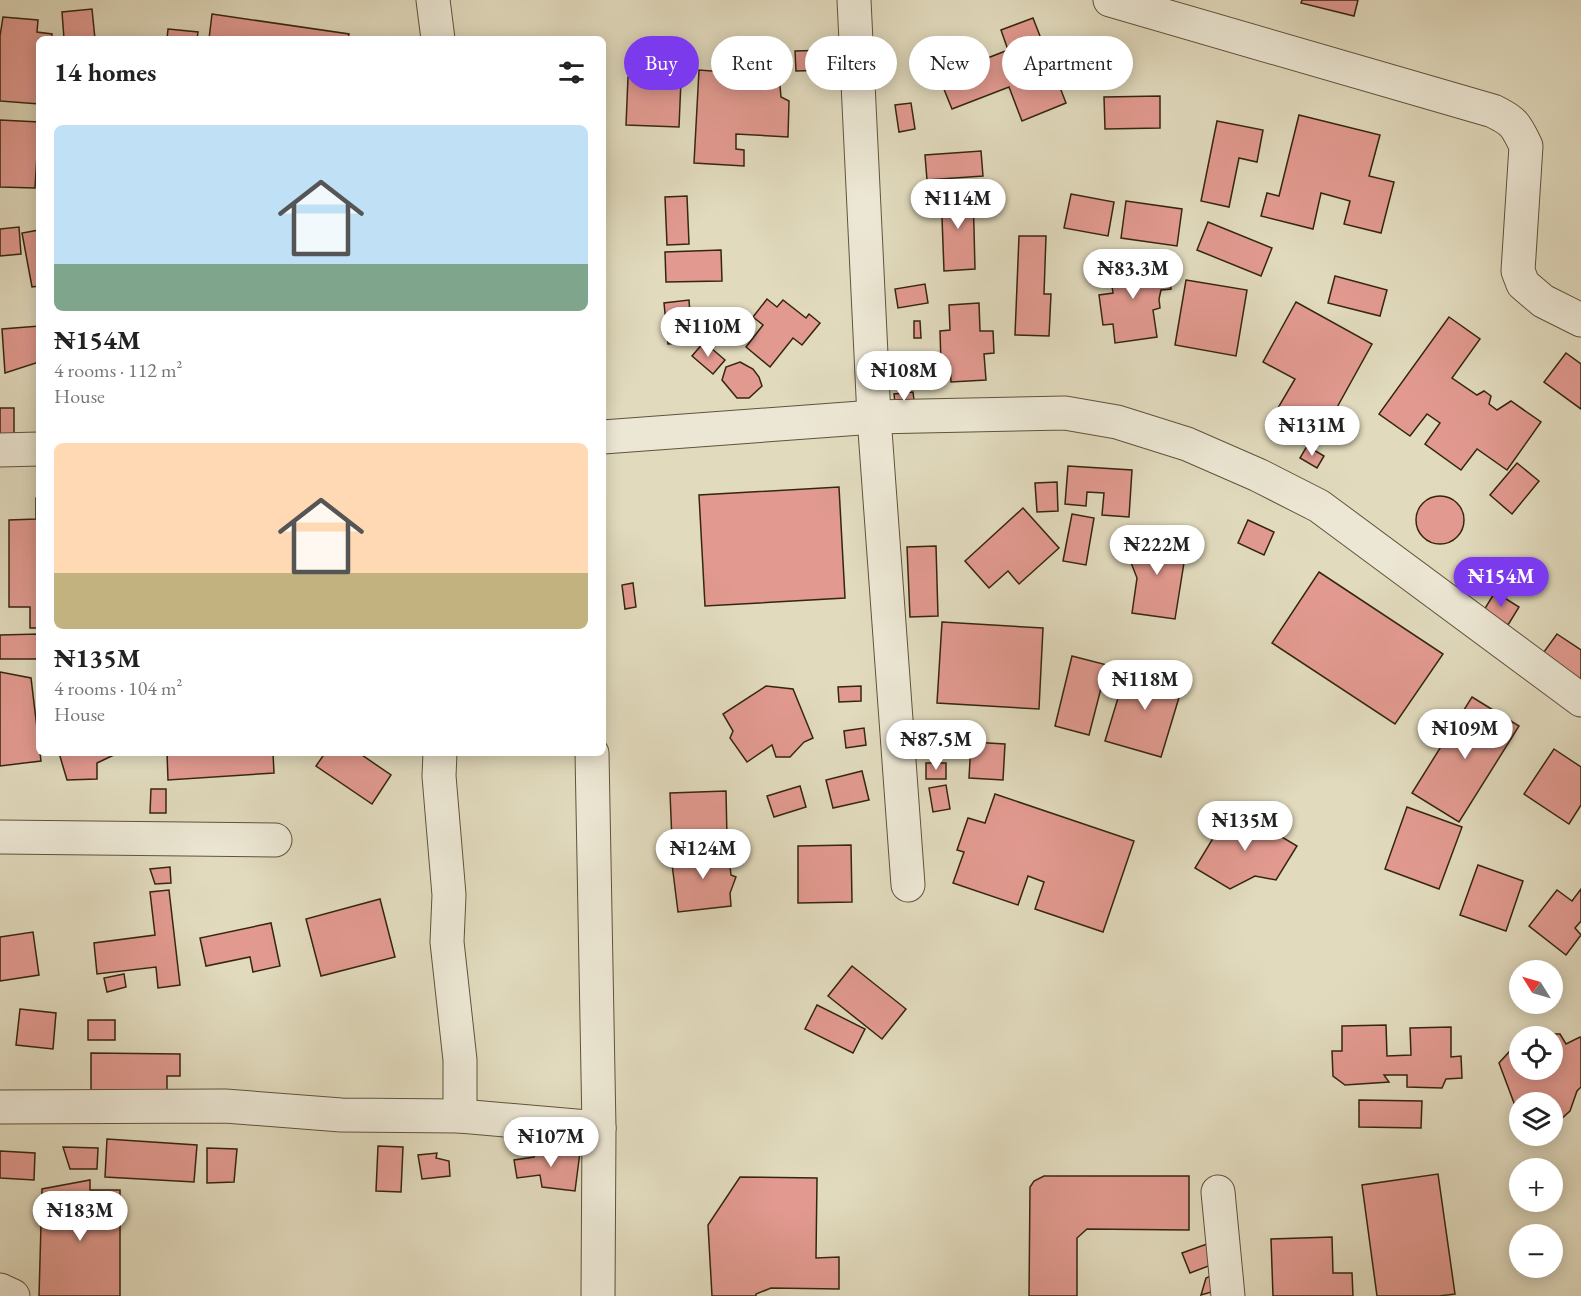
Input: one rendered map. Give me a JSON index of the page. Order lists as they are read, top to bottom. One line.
{"north":"top left","page":{"chip":["Buy","Rent","Filters","New","Apartment"],"heading":"14 homes","list":[{"name":"₦154M","note":"4 rooms · 112 m² · House"},{"name":"₦135M","note":"4 rooms · 104 m² · House"}],"price":["₦114M","₦83.3M","₦110M","₦108M","₦131M","₦222M","₦154M","₦118M","₦109M","₦87.5M","₦135M","₦124M","₦107M","₦183M"],"map_buttons":["+","−"]}}
